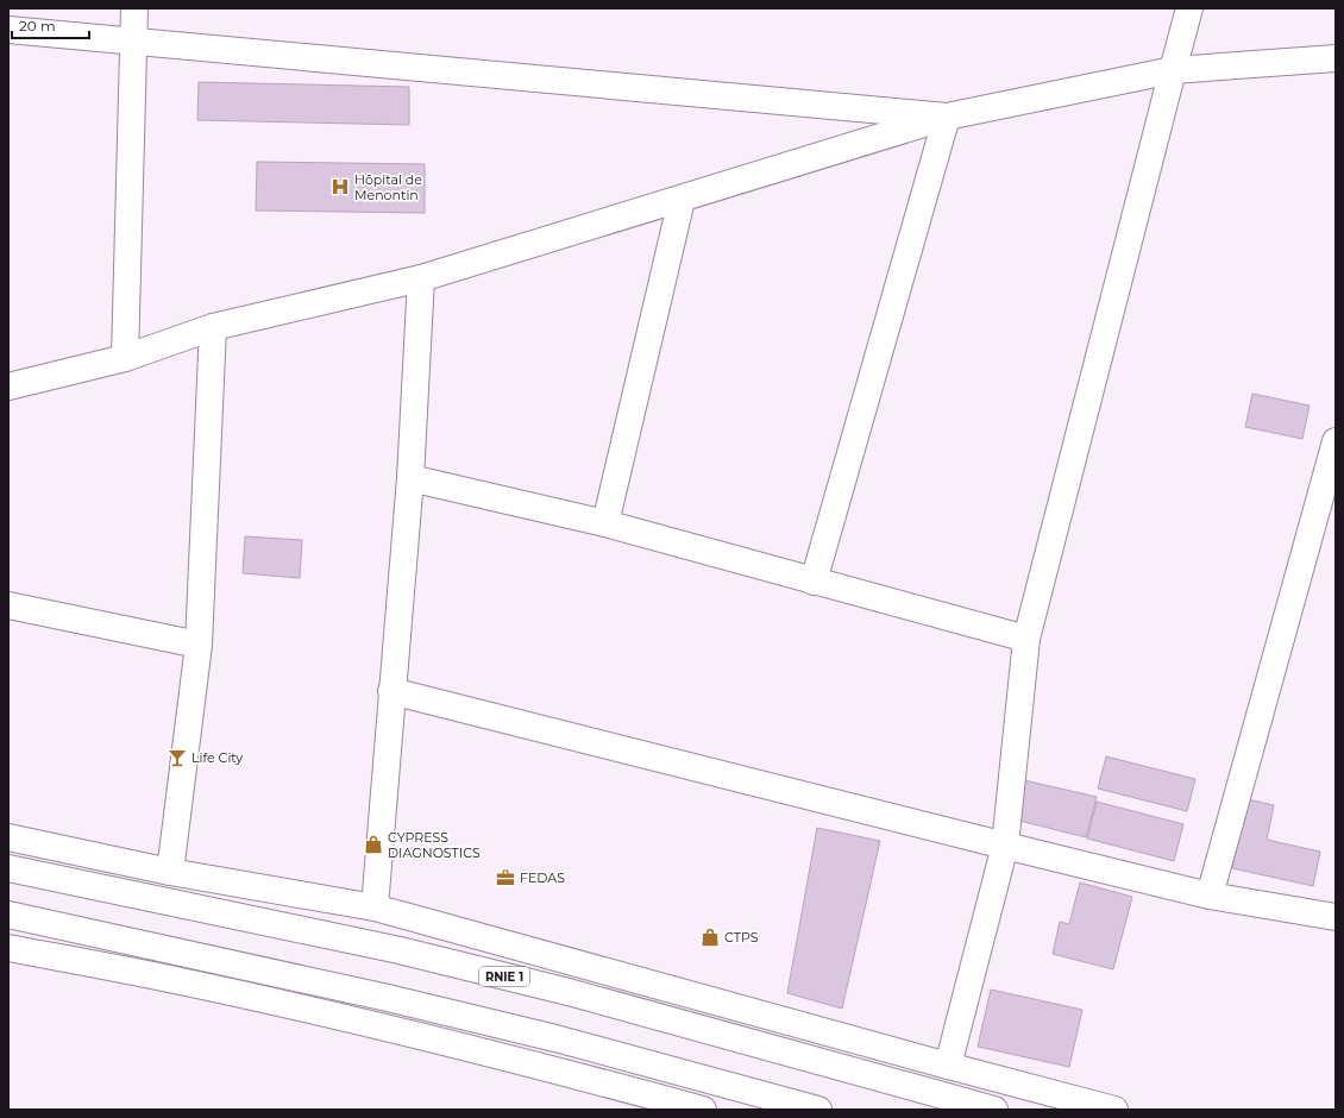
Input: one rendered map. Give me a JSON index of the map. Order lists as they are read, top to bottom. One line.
{"streets":{"main road":["RNIE 1"]},"places":{"hospital":["Hôpital de Menontin"],"bar":["Life City"],"shop":["CYPRESS DIAGNOSTICS","CTPS"],"office":["FEDAS"]},"scale_bar":"20 m"}
